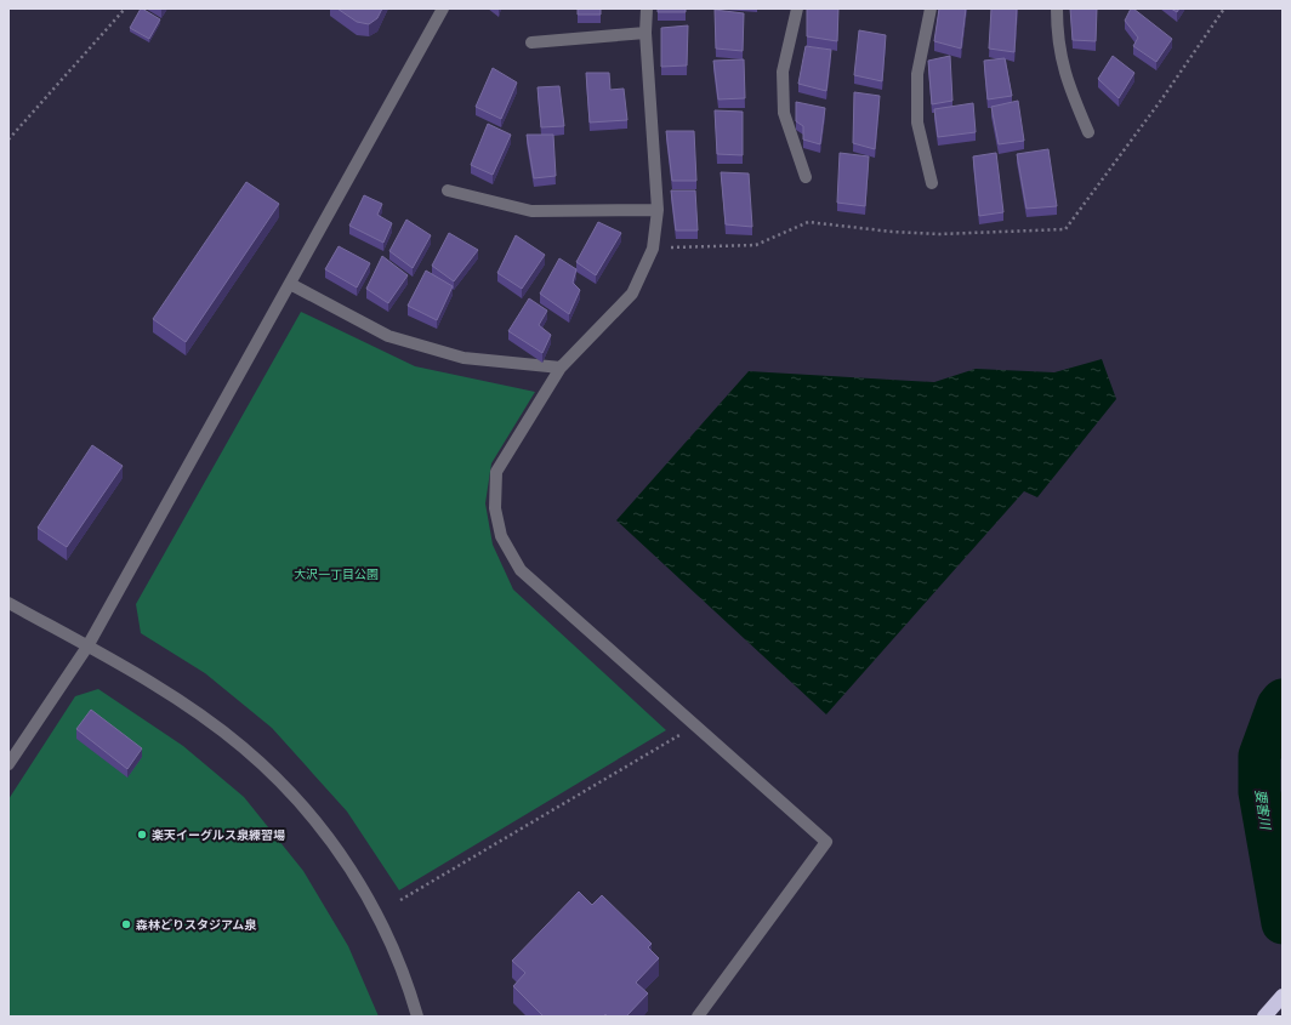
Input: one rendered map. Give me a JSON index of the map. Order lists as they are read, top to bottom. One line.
{"water":["要害川"],"parks":["大沢一丁目公園"],"places":["楽天イーグルス泉練習場","森林どりスタジアム泉"]}
